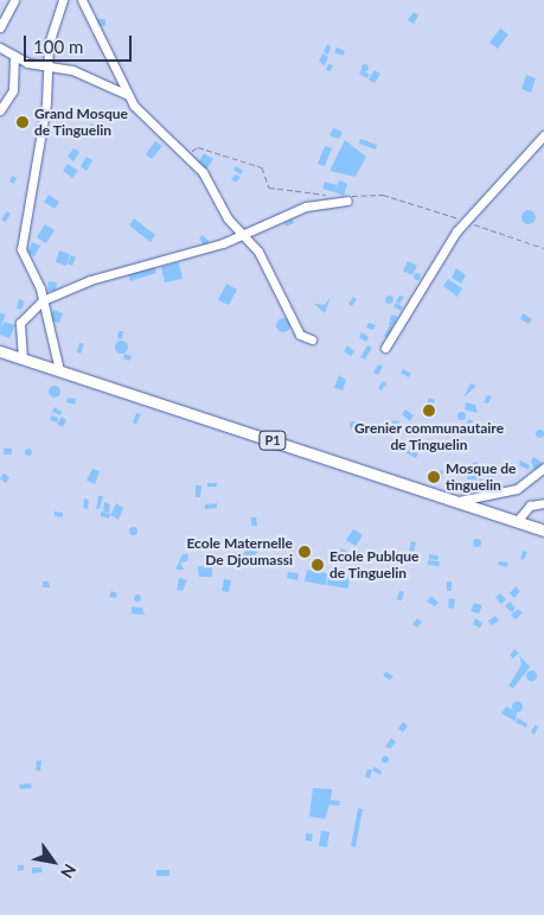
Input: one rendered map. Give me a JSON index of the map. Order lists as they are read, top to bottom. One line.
{"streets":{"main road":["P1"]},"places":["Grand Mosque de Tinguelin","Grenier communautaire de Tinguelin","Mosque de tinguelin","Ecole Maternelle De Djoumassi","Ecole Publque de Tinguelin"],"scale_bar":"100 m","north":"bottom right"}
